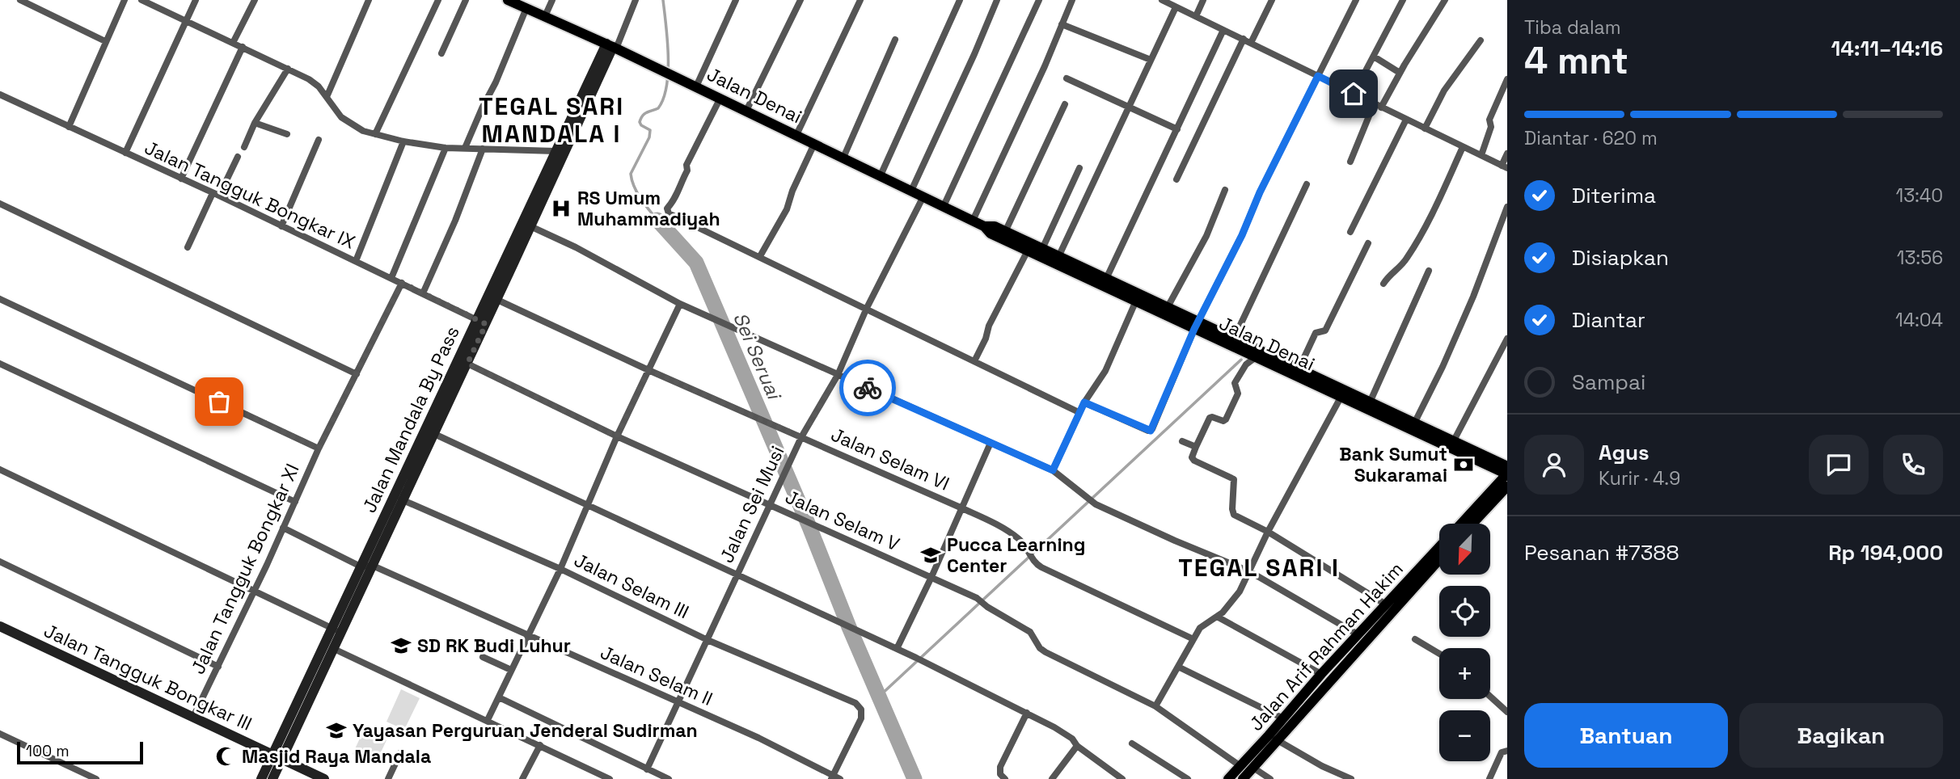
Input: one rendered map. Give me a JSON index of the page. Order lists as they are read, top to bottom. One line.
{"streets":{"main road":["Jalan Denai","Jalan Arif Rahman Hakim"],"street":["Jalan Tangguk Bongkar IX","Jalan Mandala By Pass","Jalan Selam VI","Jalan Sei Musi","Jalan Selam V","Jalan Tangguk Bongkar XI","Jalan Selam III","Jalan Selam II","Jalan Tangguk Bongkar III"]},"crossings":[["Jalan Denai","Jalan Mandala By Pass"],["Jalan Denai","Jalan Sei Musi"],["Jalan Denai","Jalan Arif Rahman Hakim"],["Jalan Tangguk Bongkar IX","Jalan Mandala By Pass"],["Jalan Tangguk Bongkar IX","Jalan Tangguk Bongkar XI"],["Jalan Mandala By Pass","Jalan Selam VI"],["Jalan Mandala By Pass","Jalan Selam V"],["Jalan Mandala By Pass","Jalan Selam III"],["Jalan Mandala By Pass","Jalan Selam II"],["Jalan Mandala By Pass","Jalan Tangguk Bongkar III"],["Jalan Selam VI","Jalan Sei Musi"],["Jalan Sei Musi","Jalan Selam V"],["Jalan Sei Musi","Jalan Selam III"],["Jalan Sei Musi","Jalan Selam II"],["Jalan Selam V","Jalan Arif Rahman Hakim"],["Jalan Tangguk Bongkar XI","Jalan Tangguk Bongkar III"],["Jalan Selam III","Jalan Selam II"]],"districts":["TEGAL SARI MANDALA I","TEGAL SARI I"],"water":["Sei Seruai"],"places":{"hospital":["RS Umum Muhammadiyah"],"bank":["Bank Sumut Sukaramai"],"school or university":["Pucca Learning Center","SD RK Budi Luhur","Yayasan Perguruan Jenderal Sudirman"],"mosque":["Masjid Raya Mandala"]},"scale_bar":"100 m","north":"bottom left","page":{"heading":["4 mnt","Tiba dalam","14:11–14:16"],"panel":["Agus","Kurir · 4.9","Pesanan #7388","Rp 194,000"],"bar":"Diantar · 620 m","list":[["Diterima","13:40"],["Disiapkan","13:56"],["Diantar","14:04"],"Sampai"],"map_buttons":["+","−"],"buttons":["Bantuan","Bagikan"],"scale":"100 m"}}
